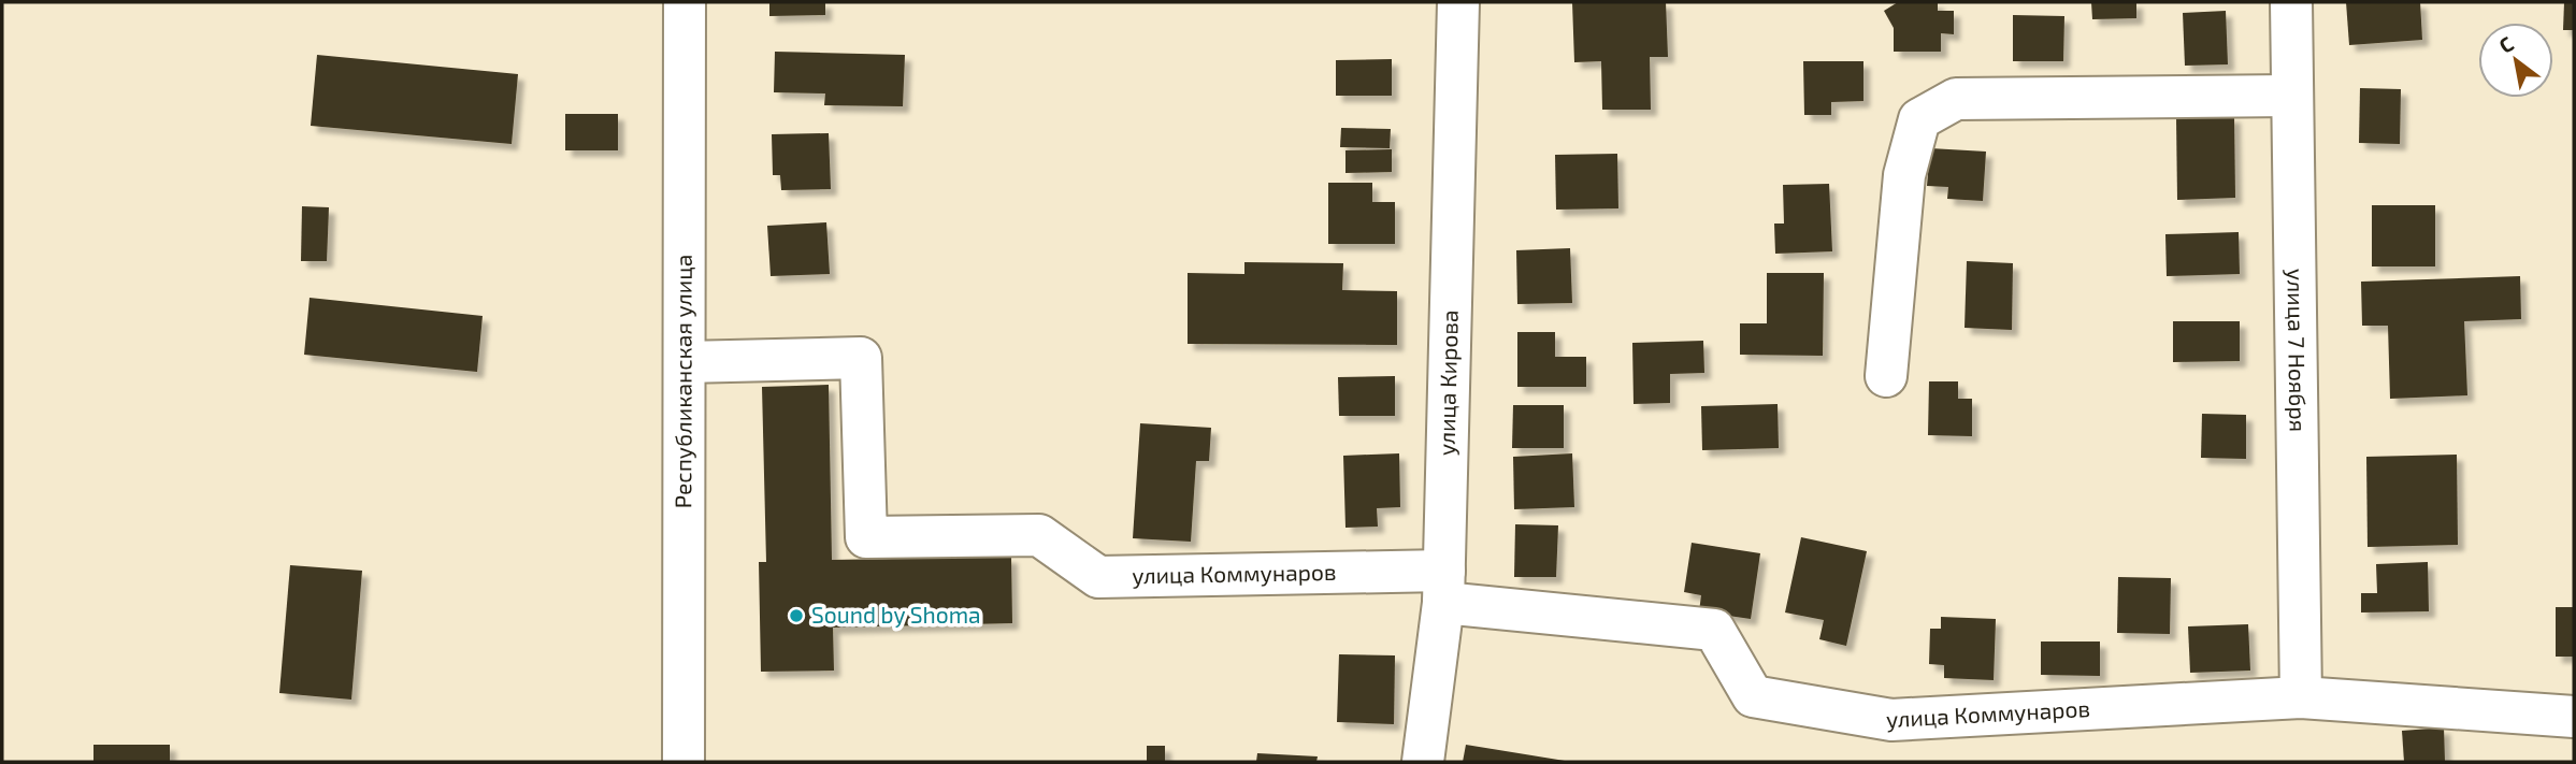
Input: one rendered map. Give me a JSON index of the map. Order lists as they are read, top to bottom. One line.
{"streets":{"street":["улица 7 Ноября","Республиканская улица","улица Кирова","улица Коммунаров"]},"crossings":[["улица 7 Ноября","улица Коммунаров"],["Республиканская улица","улица Коммунаров"],["улица Кирова","улица Коммунаров"]],"places":["Sound by Shoma"],"north":"top left"}
